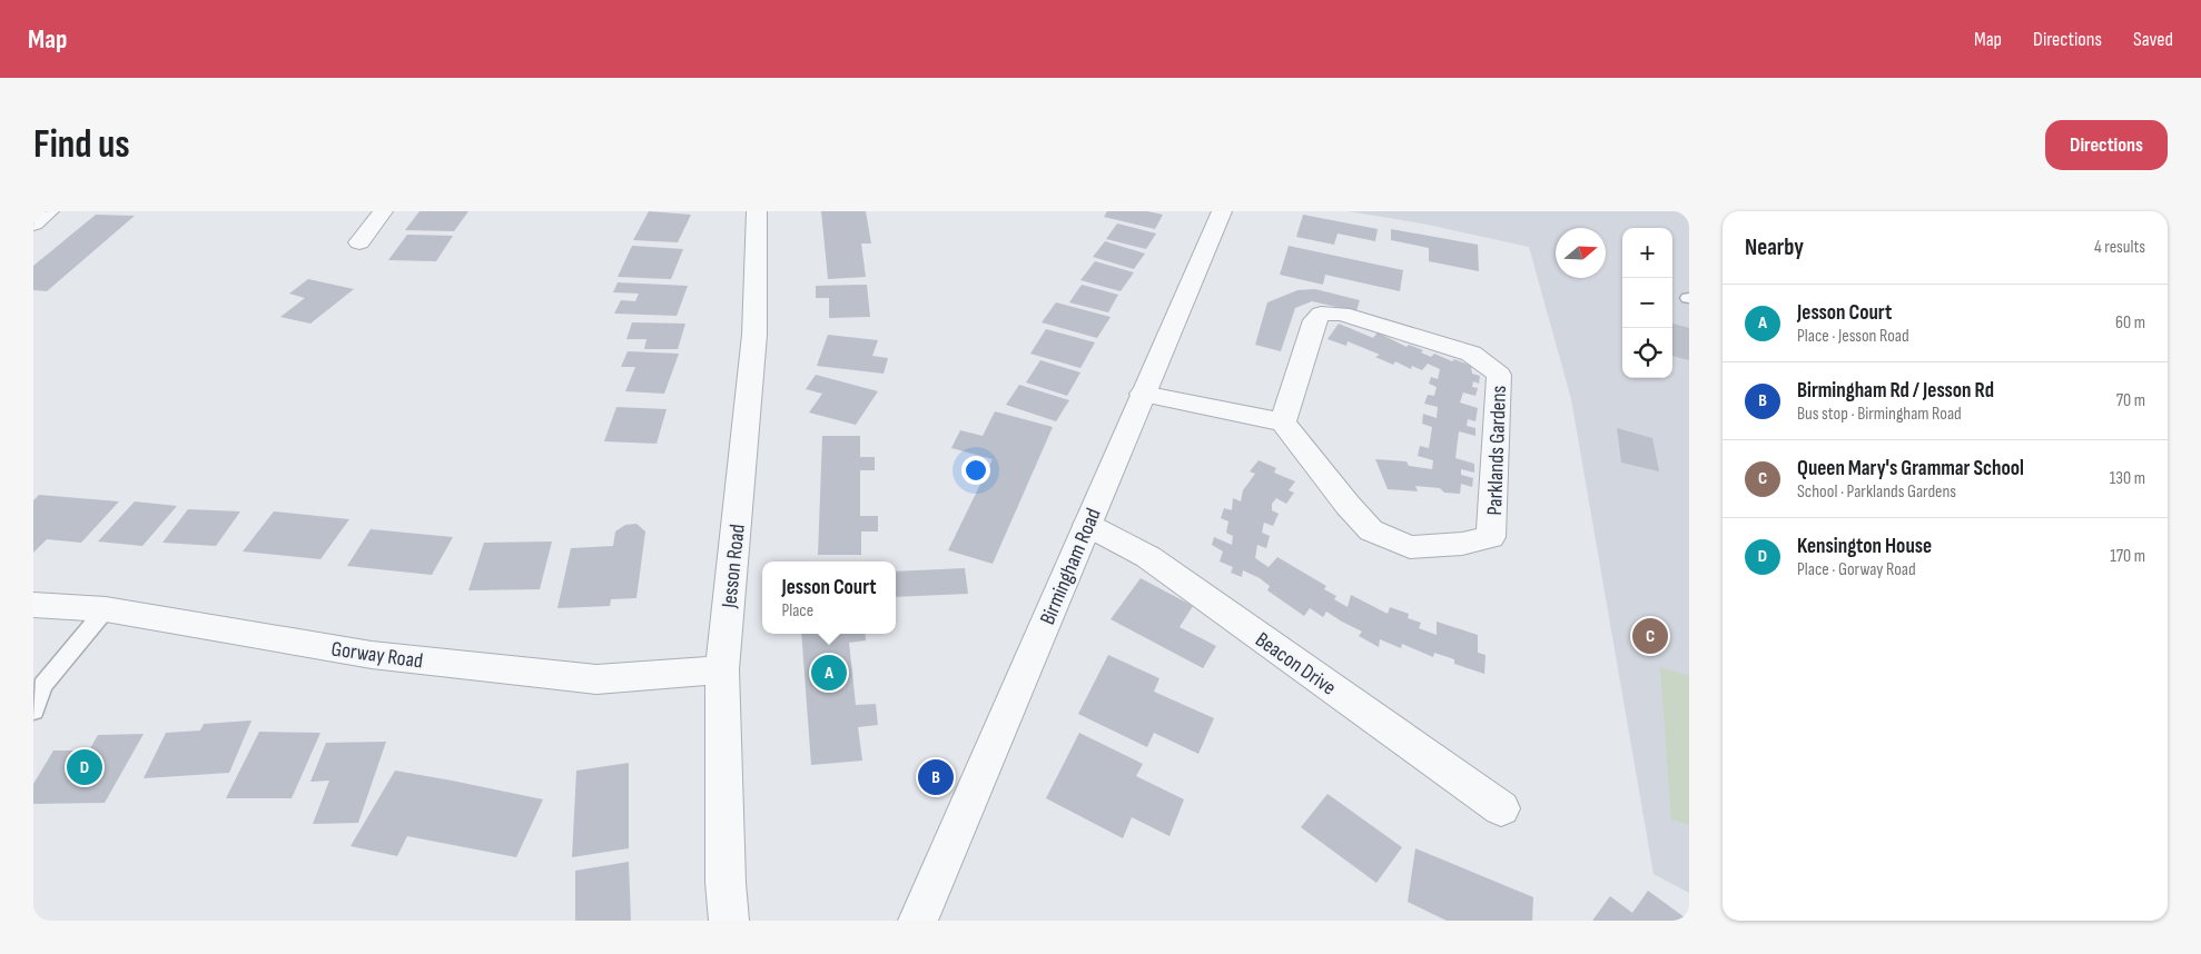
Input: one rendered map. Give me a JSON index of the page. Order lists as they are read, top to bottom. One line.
{"streets":{"street":["Parklands Gardens","Jesson Road","Birmingham Road","Gorway Road","Beacon Drive"]},"crossings":[["Jesson Road","Gorway Road"],["Birmingham Road","Beacon Drive"]],"north":"right","page":{"header":"Map","nav":["Map","Directions","Saved"],"buttons":"Directions","title":"Find us","heading":["Nearby","4 results"],"map_buttons":["+","−"],"list":[{"mark":"A","name":"Jesson Court","note":"Place · Jesson Road","value":"60 m"},{"mark":"B","name":"Birmingham Rd / Jesson Rd","note":"Bus stop · Birmingham Road","value":"70 m"},{"mark":"C","name":"Queen Mary's Grammar School","note":"School · Parklands Gardens","value":"130 m"},{"mark":"D","name":"Kensington House","note":"Place · Gorway Road","value":"170 m"}],"popup":["Jesson Court","Place"],"pins":["C","A","D","B"]}}
